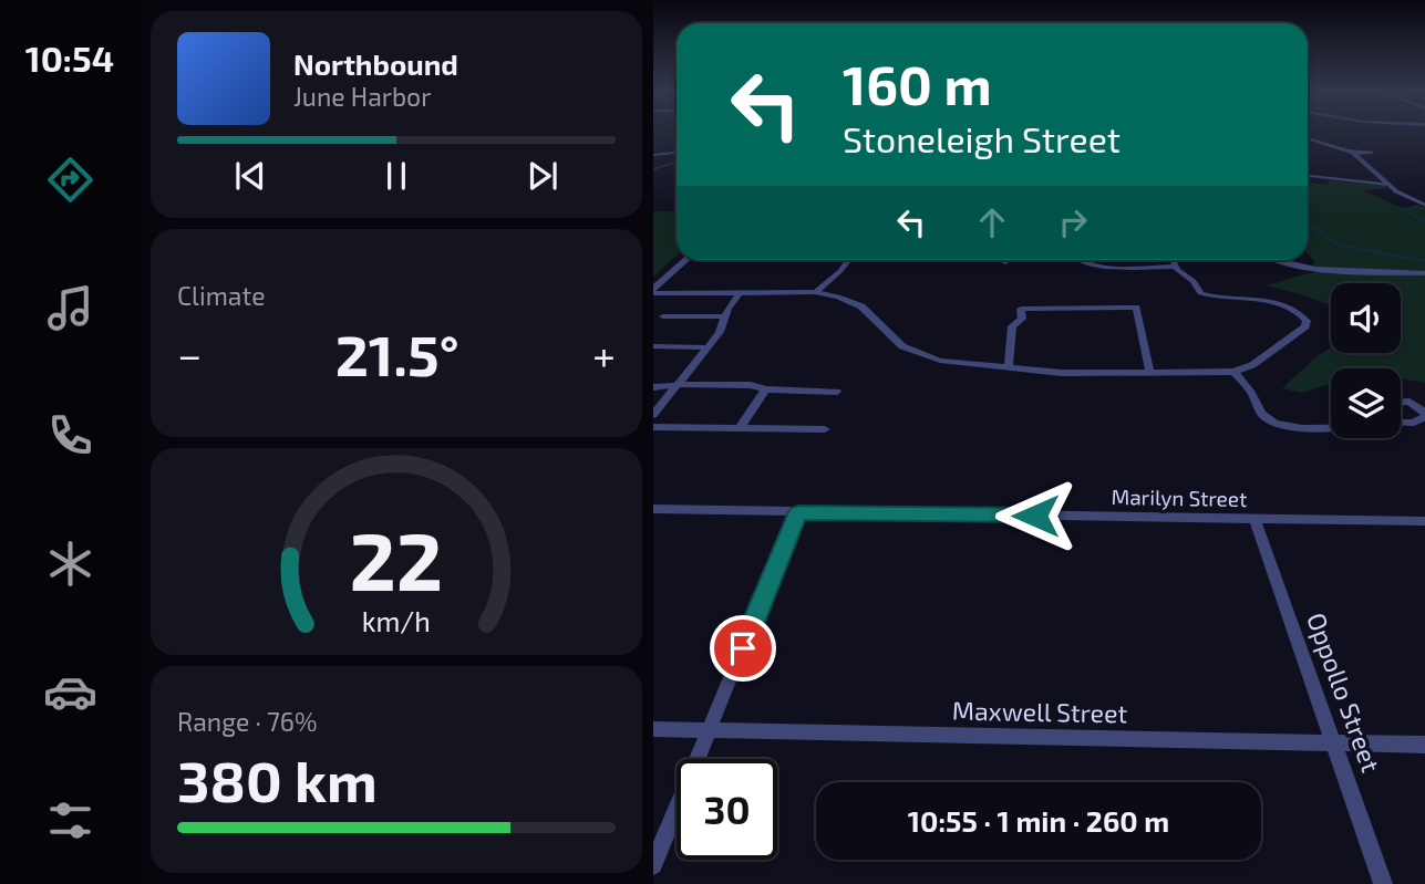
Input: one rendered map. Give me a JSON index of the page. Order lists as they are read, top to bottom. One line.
{"streets":{"street":["Marilyn Street","Oppollo Street","Maxwell Street"]},"crossings":[["Marilyn Street","Oppollo Street"],["Oppollo Street","Maxwell Street"]],"page":{"tabs":"10:54","turn":["160 m","Stoneleigh Street"],"song":["Northbound","June Harbor"],"tile":["Climate",["Range · 76%","380 km"]],"heat":["−","21.5°","+"],"limit":"30","trip":"10:55 · 1 min · 260 m","gauge":["22","km/h"]}}
